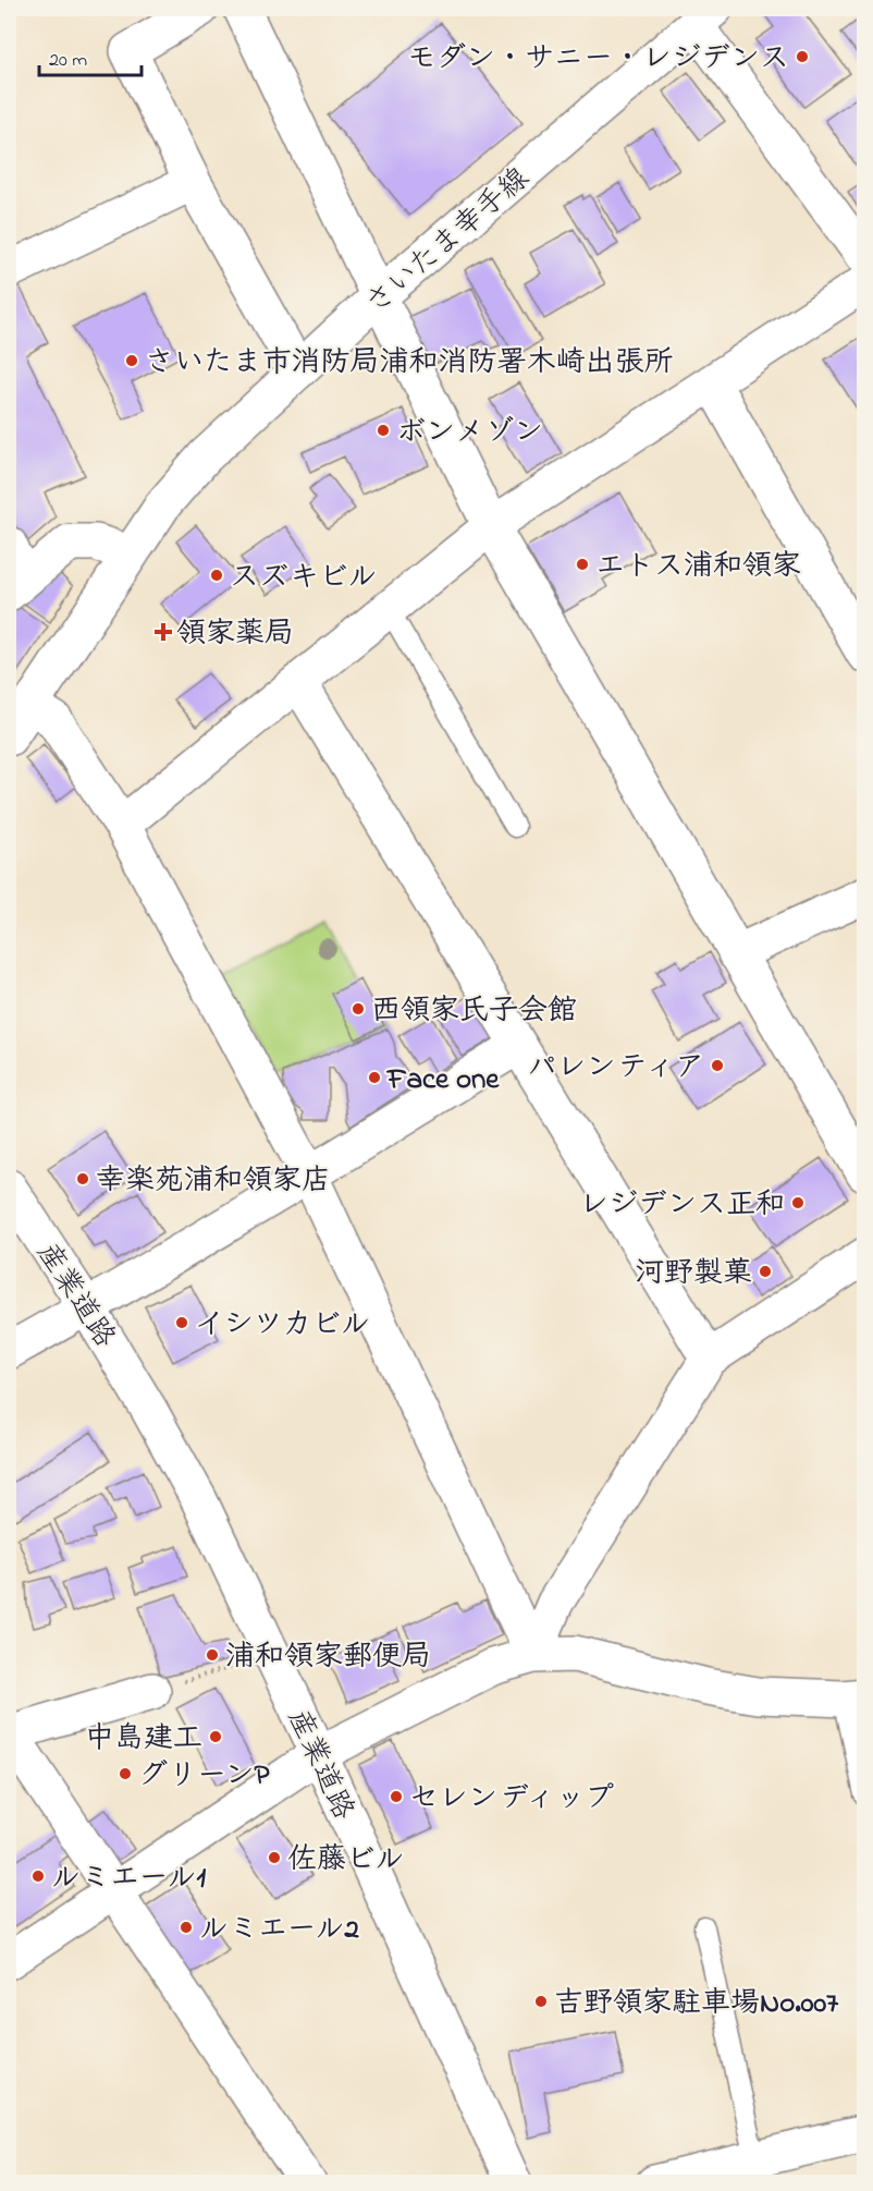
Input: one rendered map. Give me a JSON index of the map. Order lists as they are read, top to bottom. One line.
{"streets":{"street":["さいたま幸手線","産業道路"]},"places":{"other":["モダン・サニー・レジデンス","さいたま市消防局浦和消防署木崎出張所","ボンメゾン","エトス浦和領家","スズキビル","西領家氏子会館","パレンティア","Face one","幸楽苑浦和領家店","レジデンス正和","河野製菓","イシツカビル","浦和領家郵便局","中島建工","グリーンP","セレンディップ","佐藤ビル","ルミエール1","ルミエール2","吉野領家駐車場No.007"],"health":["領家薬局"]},"scale_bar":"20 m"}
